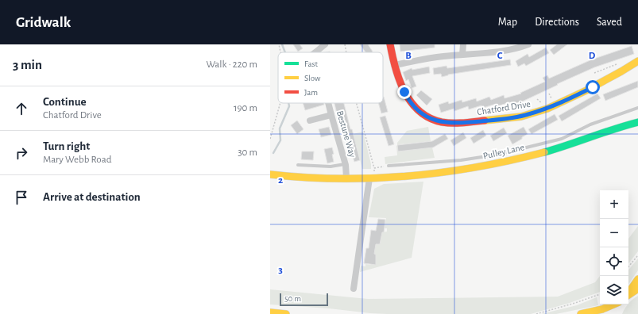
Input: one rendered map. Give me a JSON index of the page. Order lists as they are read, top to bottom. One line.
{"streets":{"main road":["Chatford Drive","Pulley Lane"],"street":["Bestune Way"]},"crossings":[["Bestune Way","Pulley Lane"]],"legend":["Fast","Slow","Jam"],"scale_bar":"50 m","page":{"header":"Gridwalk","nav":["Map","Directions","Saved"],"heading":["3 min","Walk · 220 m"],"list":[["Continue","Chatford Drive","190 m"],["Turn right","Mary Webb Road","30 m"],"Arrive at destination"],"map_buttons":["+","−"],"scale":"50 m"},"grid":{"columns":["B","C","D"],"rows":["2","3"]}}
